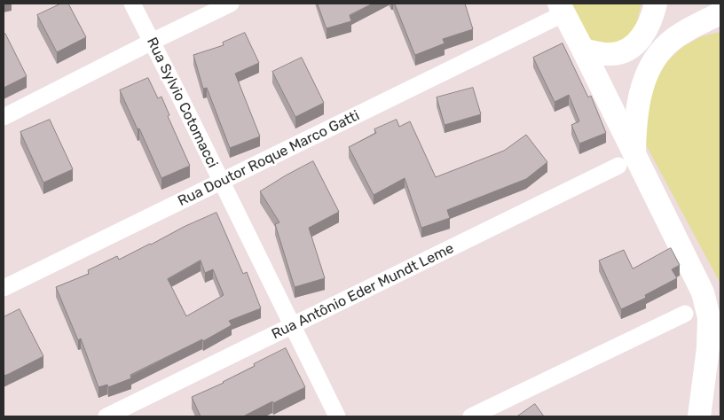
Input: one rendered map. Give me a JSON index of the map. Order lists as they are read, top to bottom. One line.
{"streets":{"street":["Rua Sylvio Cotomacci","Rua Doutor Roque Marco Gatti","Rua Antônio Eder Mundt Leme"]},"crossings":[["Rua Sylvio Cotomacci","Rua Doutor Roque Marco Gatti"],["Rua Sylvio Cotomacci","Rua Antônio Eder Mundt Leme"]]}
